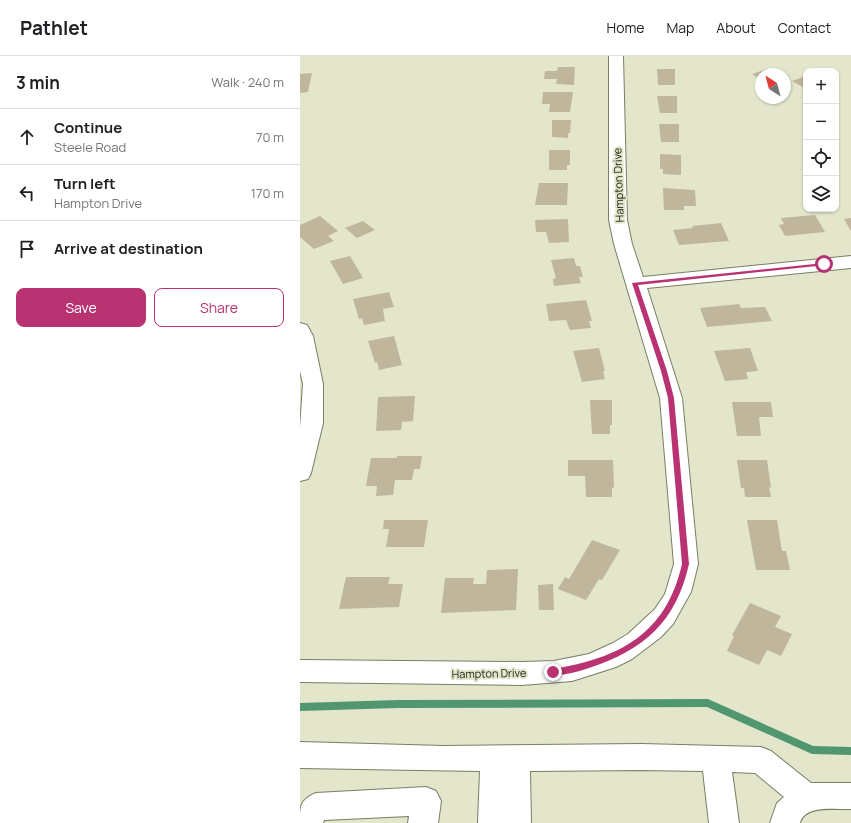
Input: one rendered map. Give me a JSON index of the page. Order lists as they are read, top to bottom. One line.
{"streets":{"street":["Hampton Drive"]},"north":"top left","page":{"header":"Pathlet","nav":["Home","Map","About","Contact"],"heading":["3 min","Walk · 240 m"],"map_buttons":["+","−"],"list":[["Continue","Steele Road","70 m"],["Turn left","Hampton Drive","170 m"],"Arrive at destination"],"buttons":["Save","Share"]}}
